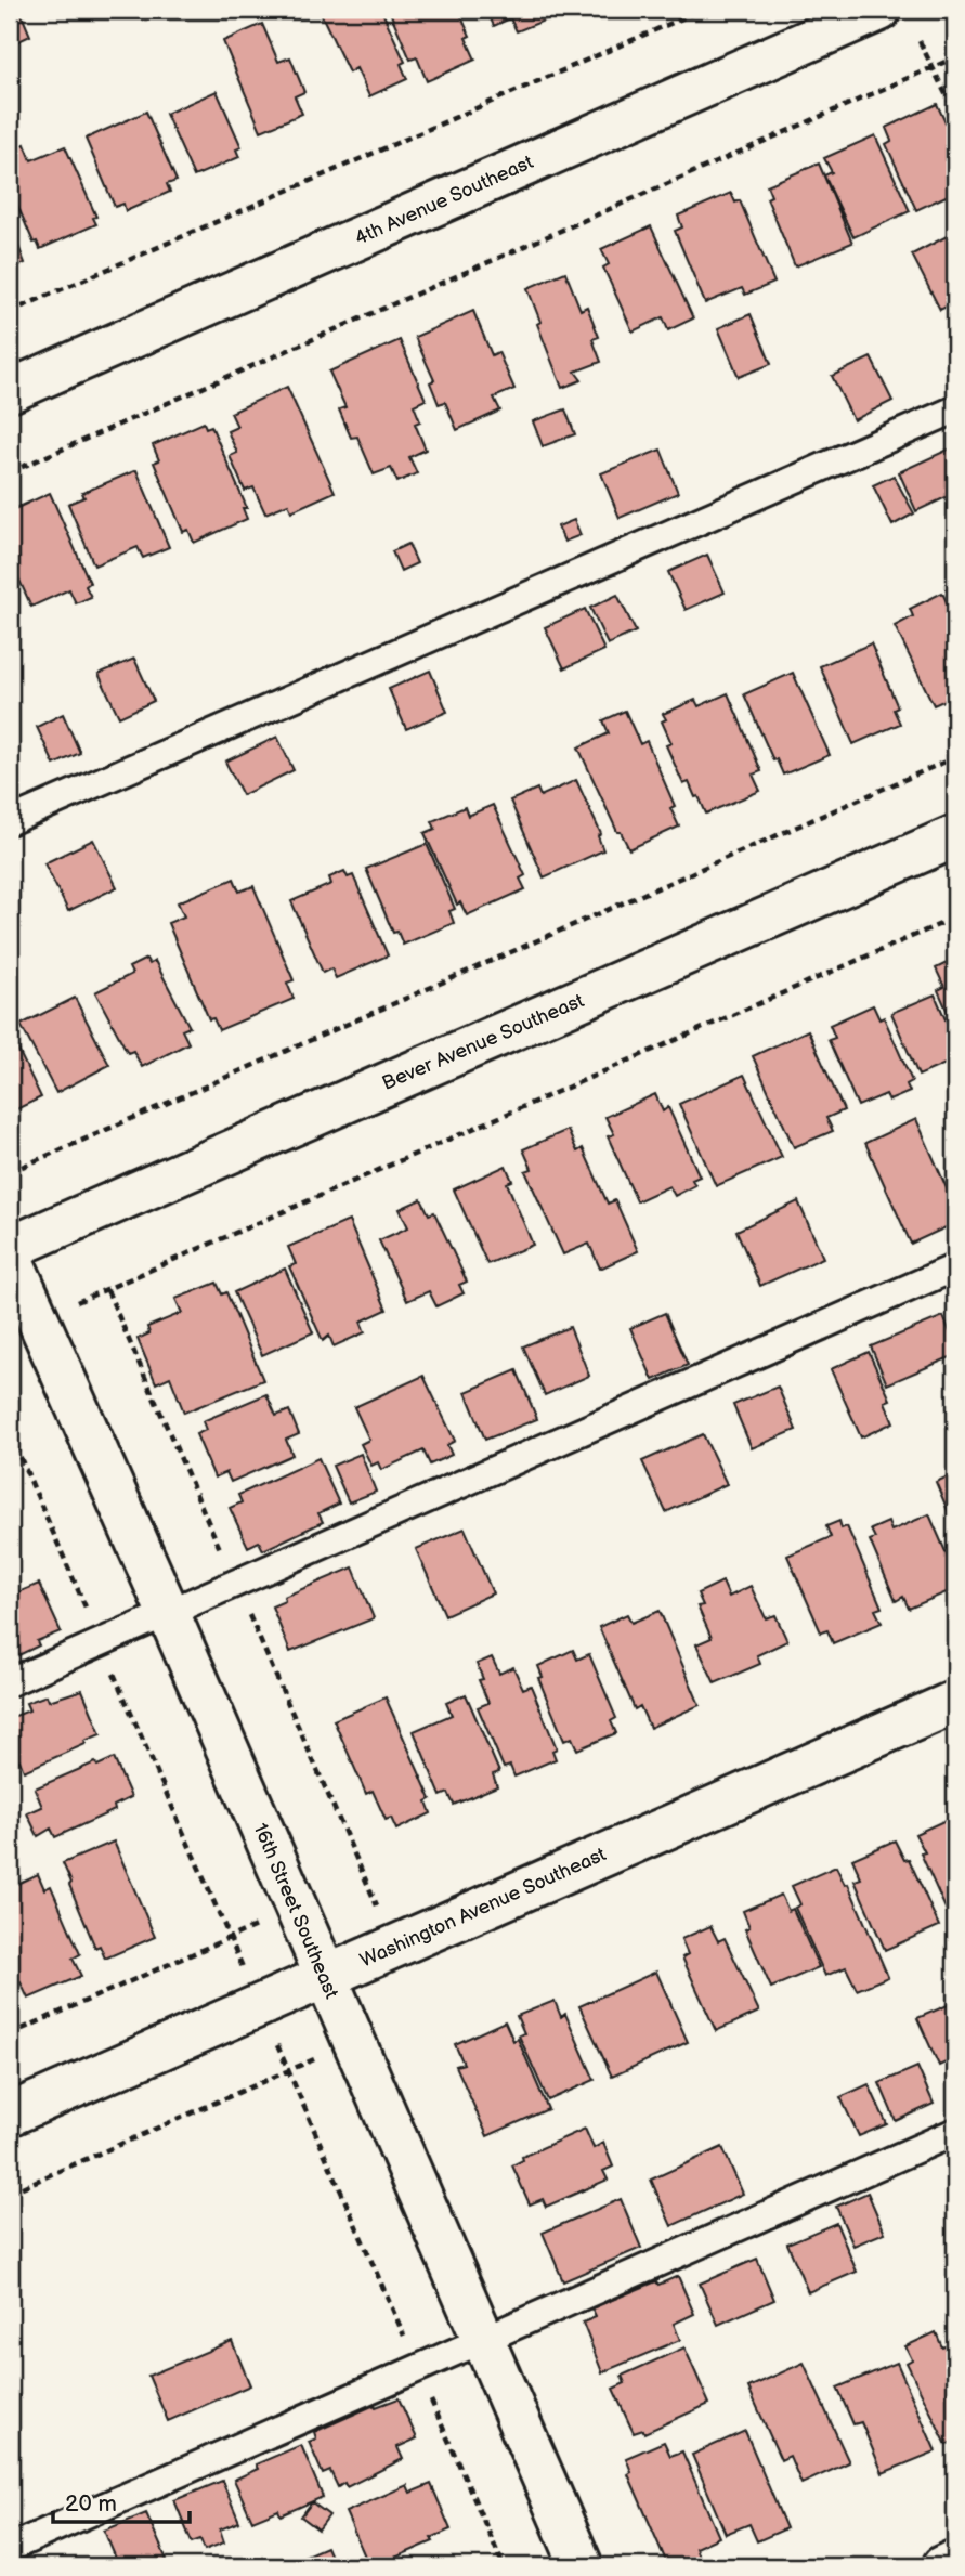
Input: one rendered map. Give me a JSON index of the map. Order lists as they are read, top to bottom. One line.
{"streets":{"street":["4th Avenue Southeast","Bever Avenue Southeast","Washington Avenue Southeast","16th Street Southeast"]},"crossings":[["Washington Avenue Southeast","16th Street Southeast"]],"scale_bar":"20 m"}
